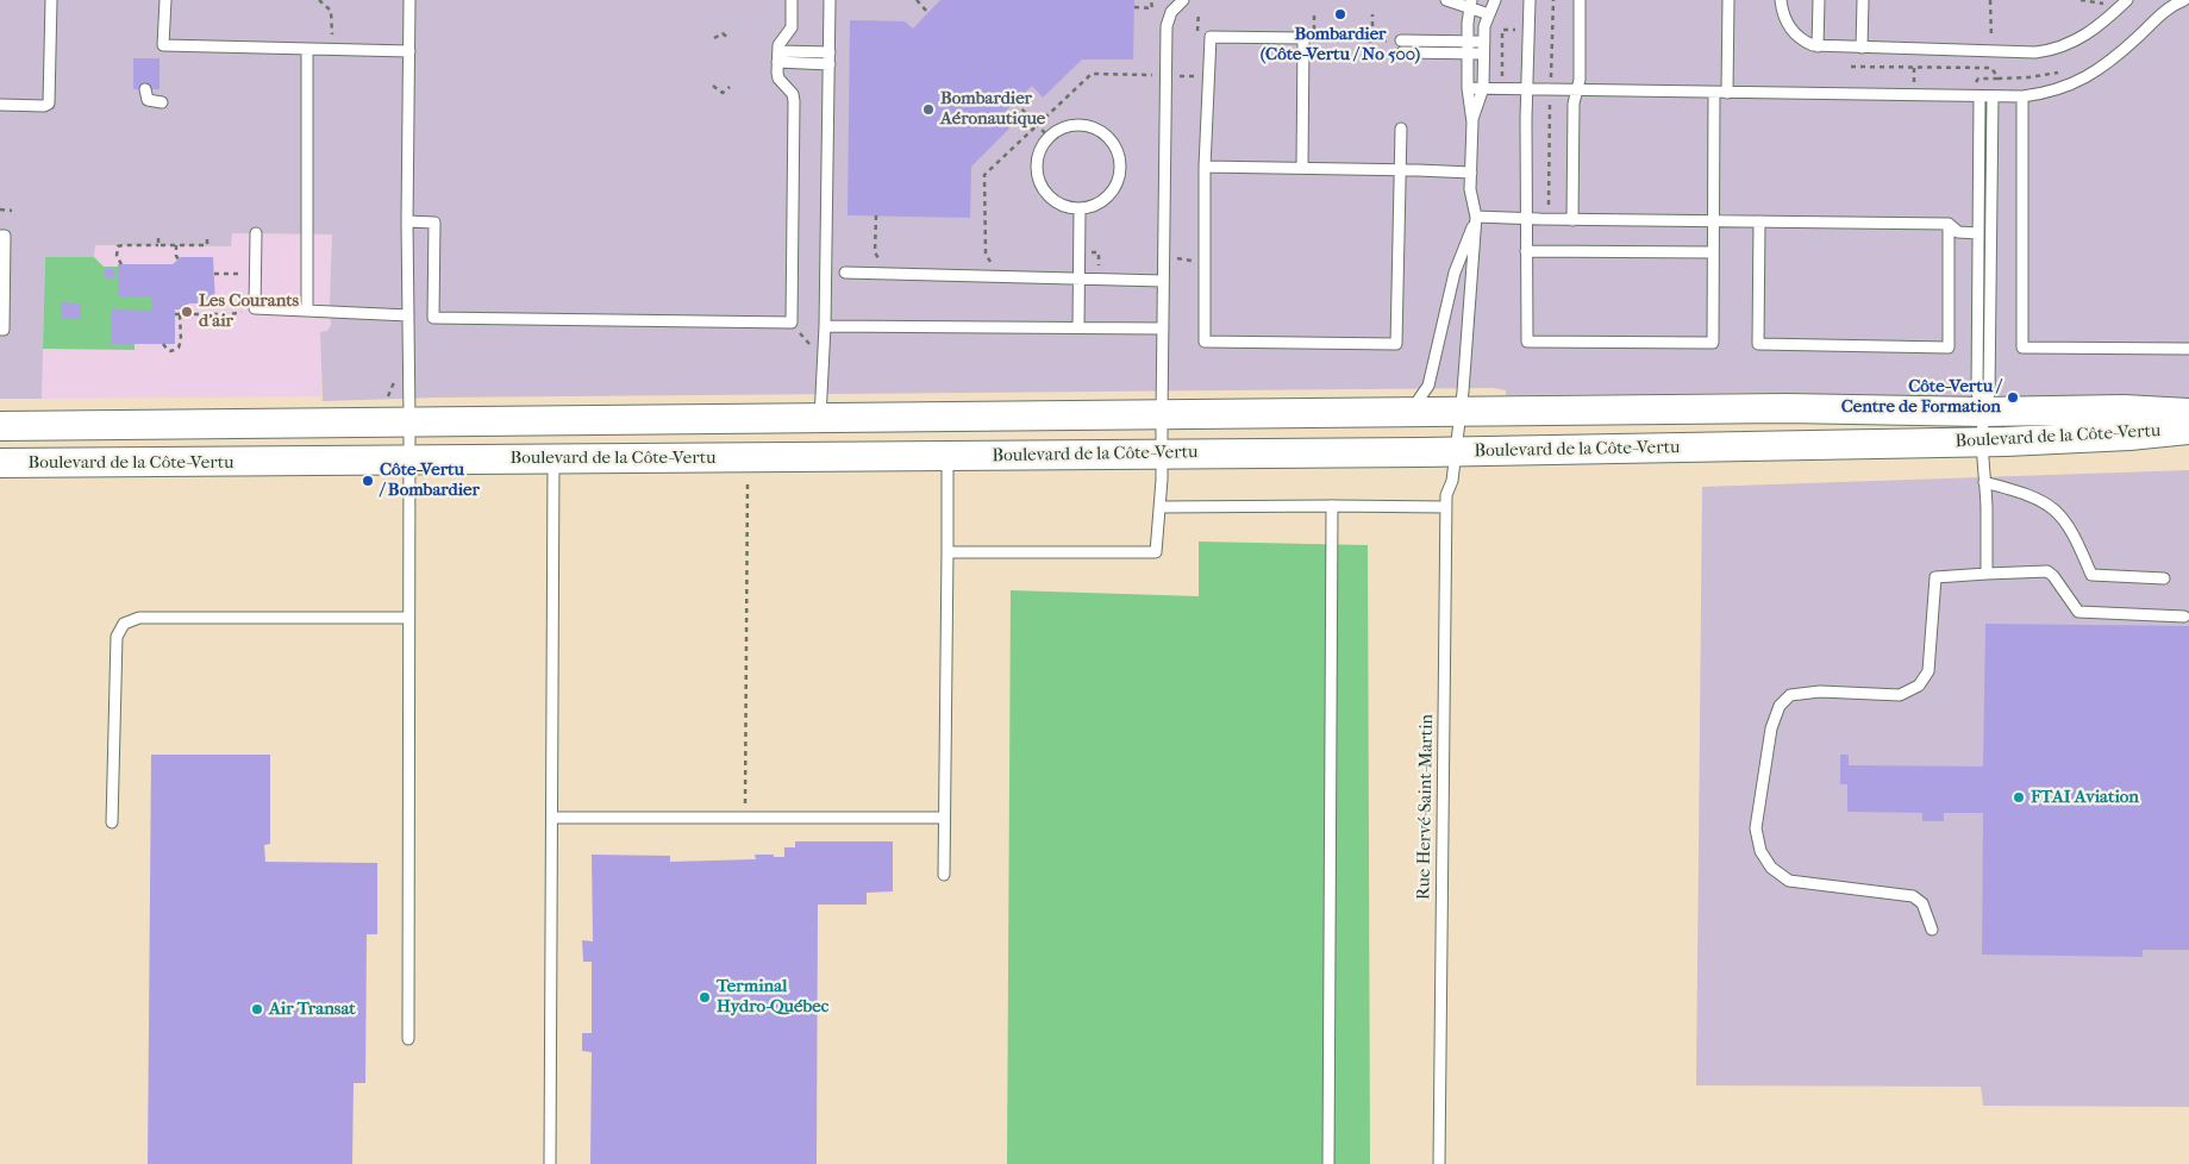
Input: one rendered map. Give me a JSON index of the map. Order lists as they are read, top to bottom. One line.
{"streets":{"street":["Boulevard de la Côte-Vertu"],"lane":["Rue Hervé-Saint-Martin"]},"crossings":[["Boulevard de la Côte-Vertu","Rue Hervé-Saint-Martin"]],"places":["Bombardier (Côte-Vertu / No 500)","Bombardier Aéronautique","Les Courants d'air","Côte-Vertu / Centre de Formation","Côte-Vertu / Bombardier","FTAI Aviation","Terminal Hydro-Québec","Air Transat"]}
